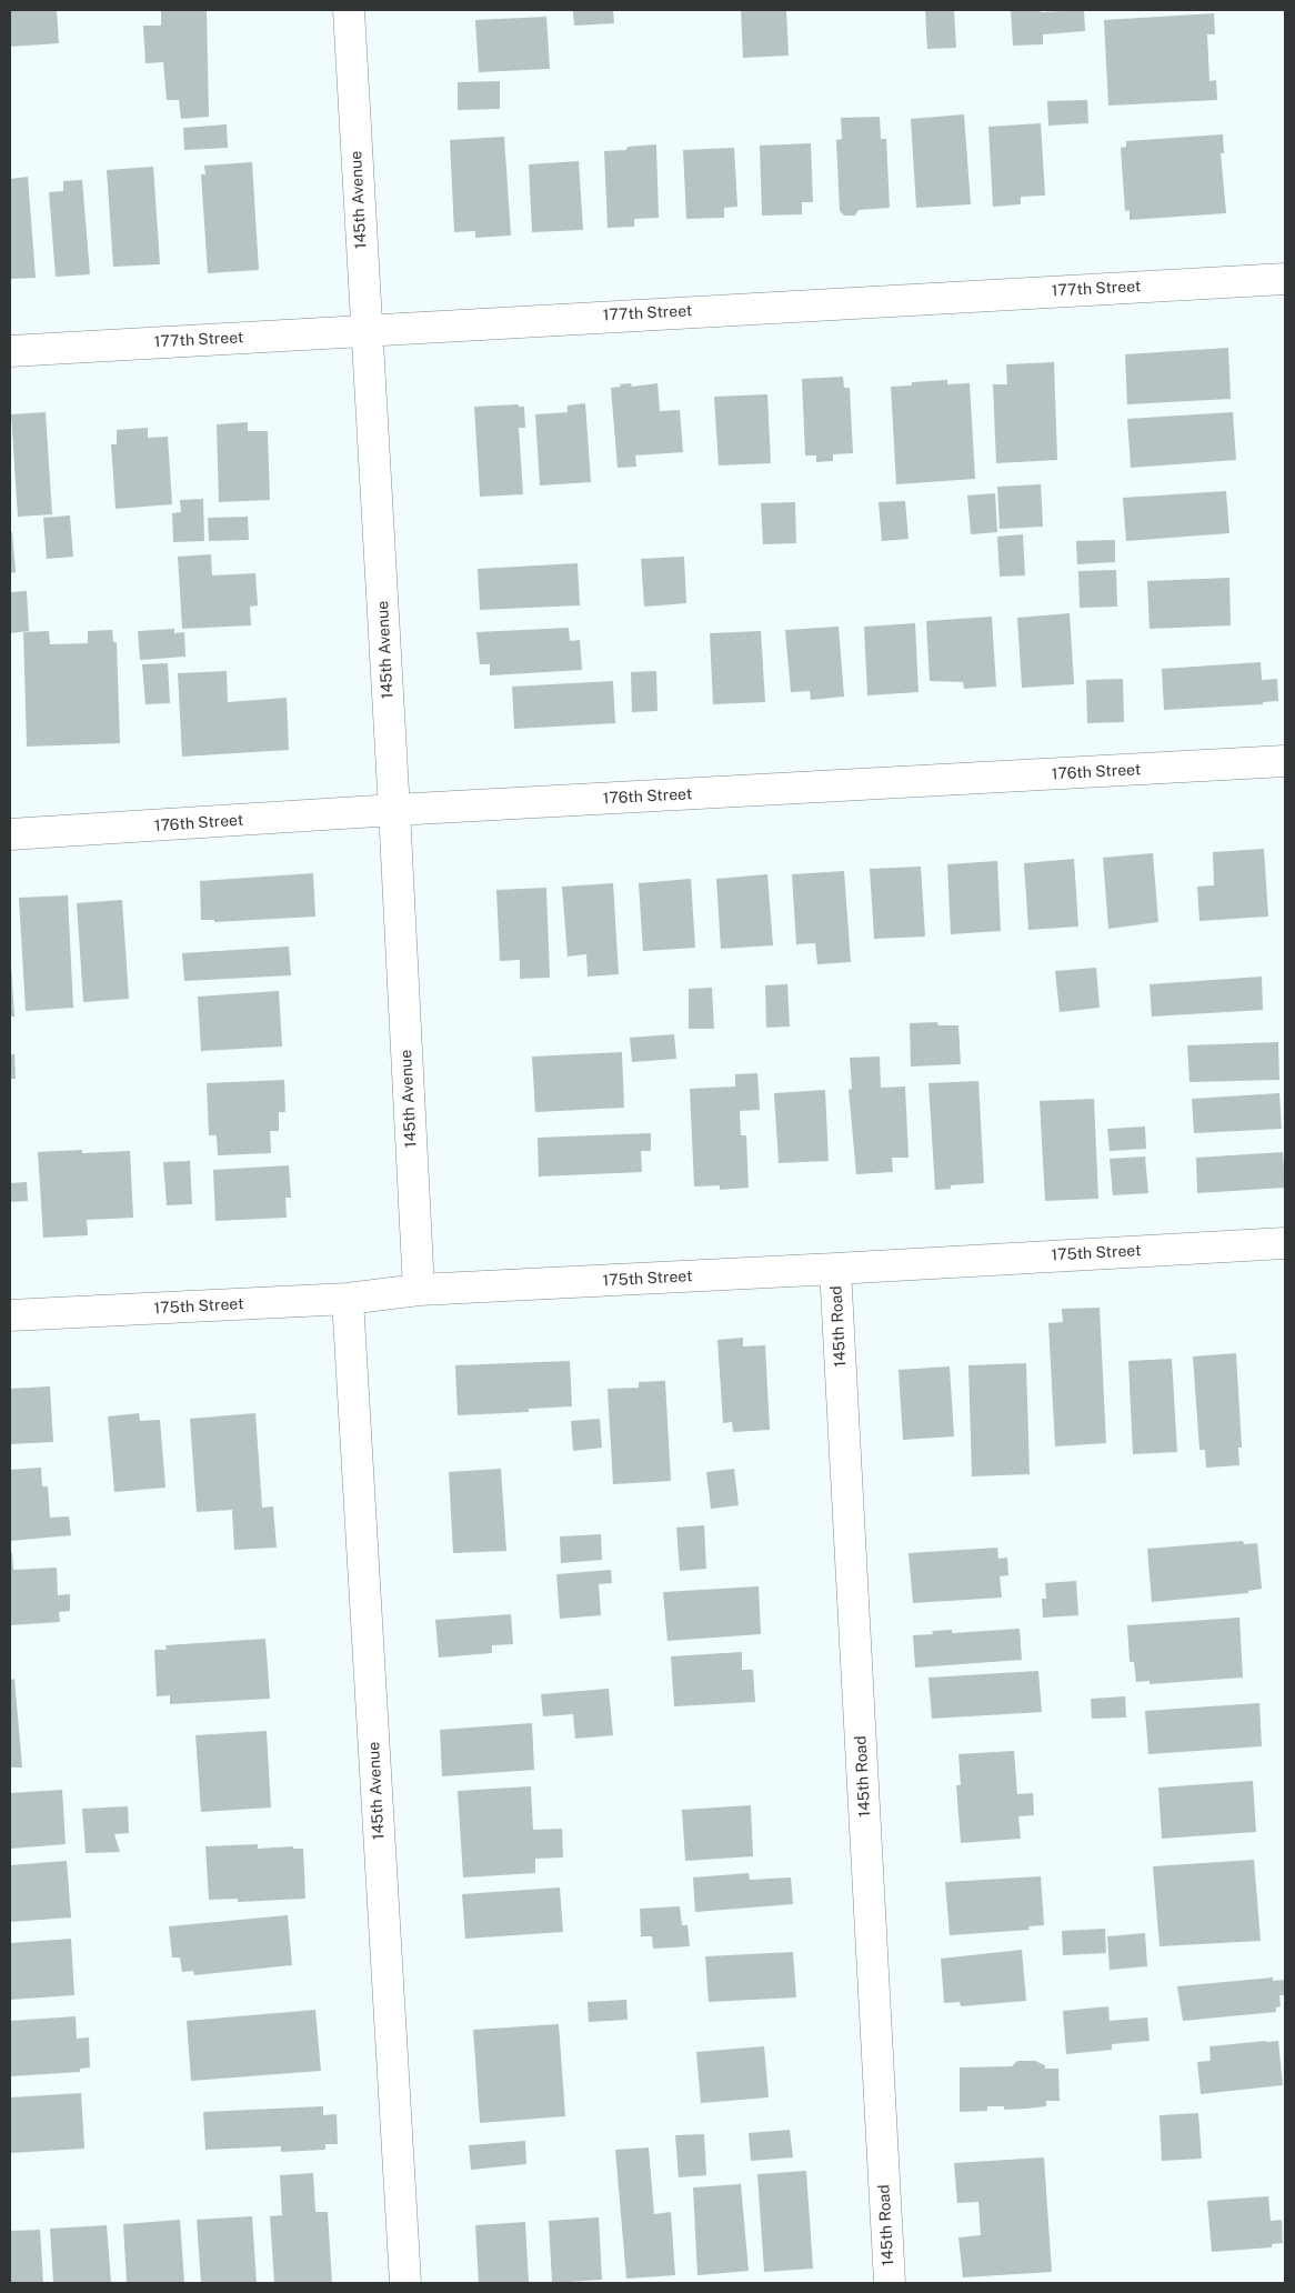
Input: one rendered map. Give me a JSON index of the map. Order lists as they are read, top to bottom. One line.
{"streets":{"street":["145th Avenue","177th Street","176th Street","175th Street","145th Road"]},"crossings":[["145th Avenue","177th Street"],["145th Avenue","176th Street"],["145th Avenue","175th Street"],["175th Street","145th Road"]]}
